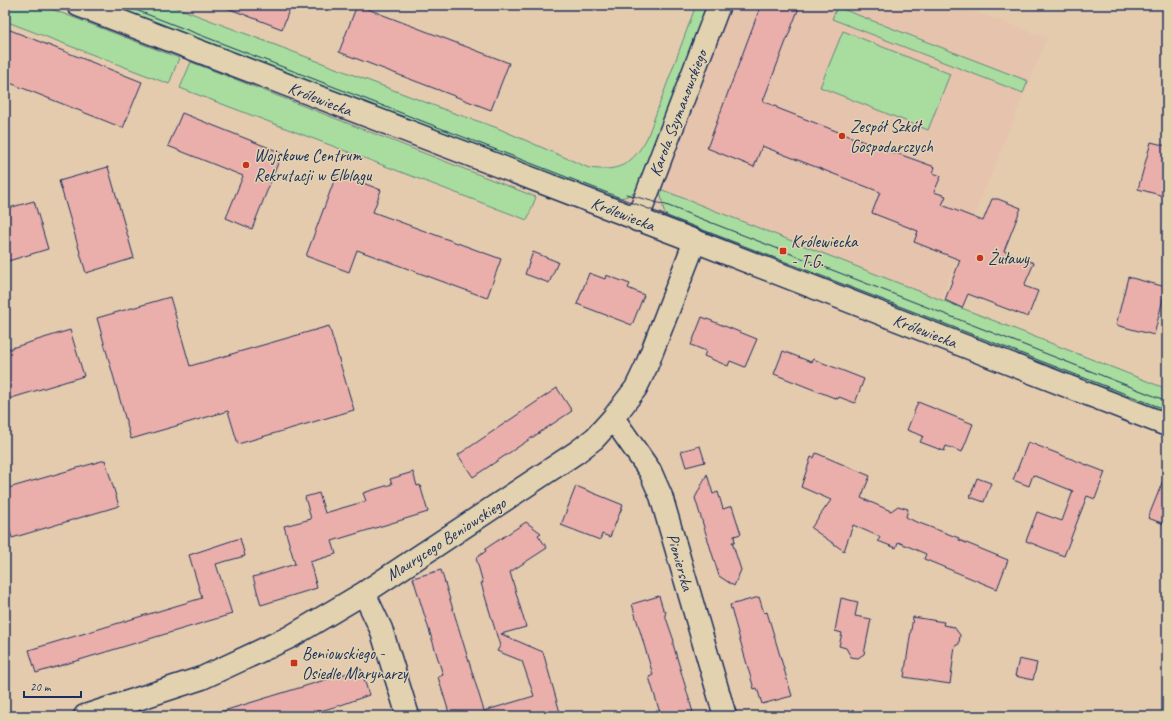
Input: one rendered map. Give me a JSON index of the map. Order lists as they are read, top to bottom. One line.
{"streets":{"street":["Królewiecka","Karola Szymanowskiego","Maurycego Beniowskiego","Pionierska"]},"crossings":[["Królewiecka","Karola Szymanowskiego"],["Królewiecka","Maurycego Beniowskiego"],["Maurycego Beniowskiego","Pionierska"]],"places":{"other":["Zespół Szkół Gospodarczych","Wojskowe Centrum Rekrutacji w Elblągu","Żuławy"],"transit":["Królewiecka - T.G.","Beniowskiego - Osiedle Marynarzy"]},"scale_bar":"20 m"}
